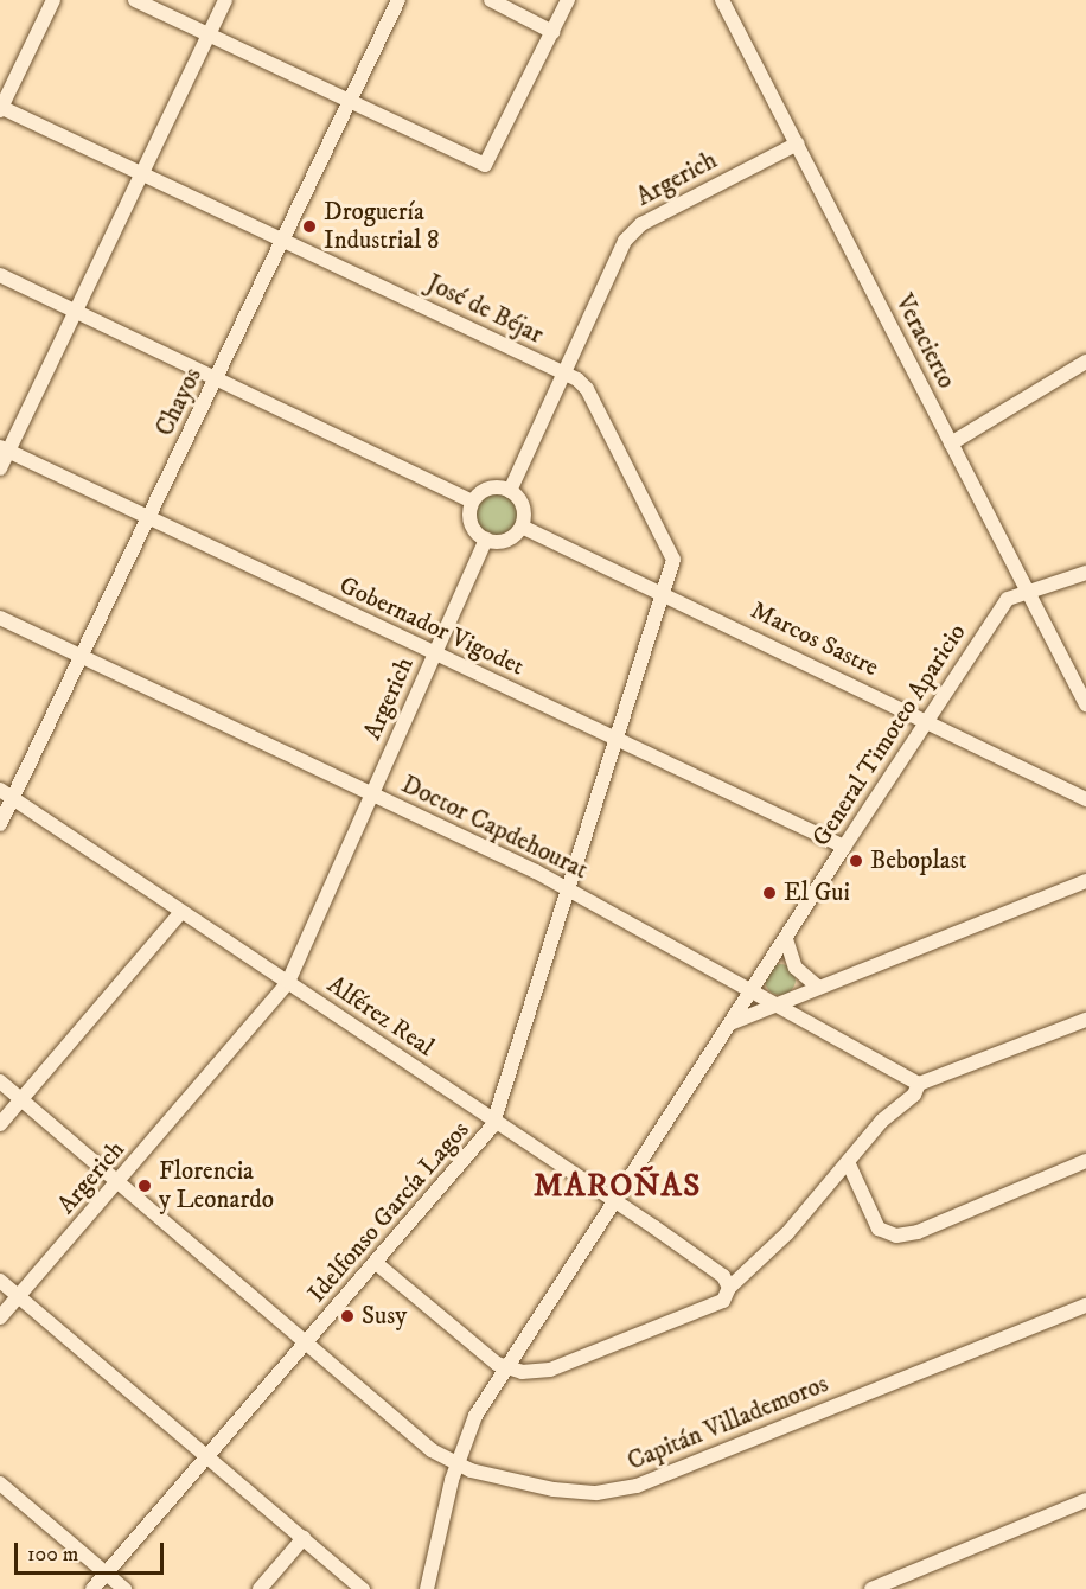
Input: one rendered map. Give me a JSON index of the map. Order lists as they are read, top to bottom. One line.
{"streets":{"street":["Argerich","José de Béjar","Veracierto","Chayos","Gobernador Vigodet","Marcos Sastre","General Timoteo Aparicio","Doctor Capdehourat","Alférez Real","Idelfonso García Lagos","Capitán Villademoros"]},"crossings":[["Argerich","José de Béjar"],["Argerich","Veracierto"],["Argerich","Gobernador Vigodet"],["Argerich","Marcos Sastre"],["Argerich","Doctor Capdehourat"],["Argerich","Alférez Real"],["Argerich","Capitán Villademoros"],["José de Béjar","Chayos"],["José de Béjar","Marcos Sastre"],["José de Béjar","Idelfonso García Lagos"],["Veracierto","General Timoteo Aparicio"],["Chayos","Gobernador Vigodet"],["Chayos","Doctor Capdehourat"],["Chayos","Alférez Real"],["Gobernador Vigodet","General Timoteo Aparicio"],["Gobernador Vigodet","Idelfonso García Lagos"],["Marcos Sastre","General Timoteo Aparicio"],["Marcos Sastre","Idelfonso García Lagos"],["General Timoteo Aparicio","Doctor Capdehourat"],["General Timoteo Aparicio","Alférez Real"],["General Timoteo Aparicio","Capitán Villademoros"],["Doctor Capdehourat","Idelfonso García Lagos"],["Alférez Real","Idelfonso García Lagos"],["Idelfonso García Lagos","Capitán Villademoros"]],"districts":["MAROÑAS"],"places":["Droguería Industrial 8","Beboplast","El Gui","Florencia y Leonardo","Susy"],"scale_bar":"100 m"}
